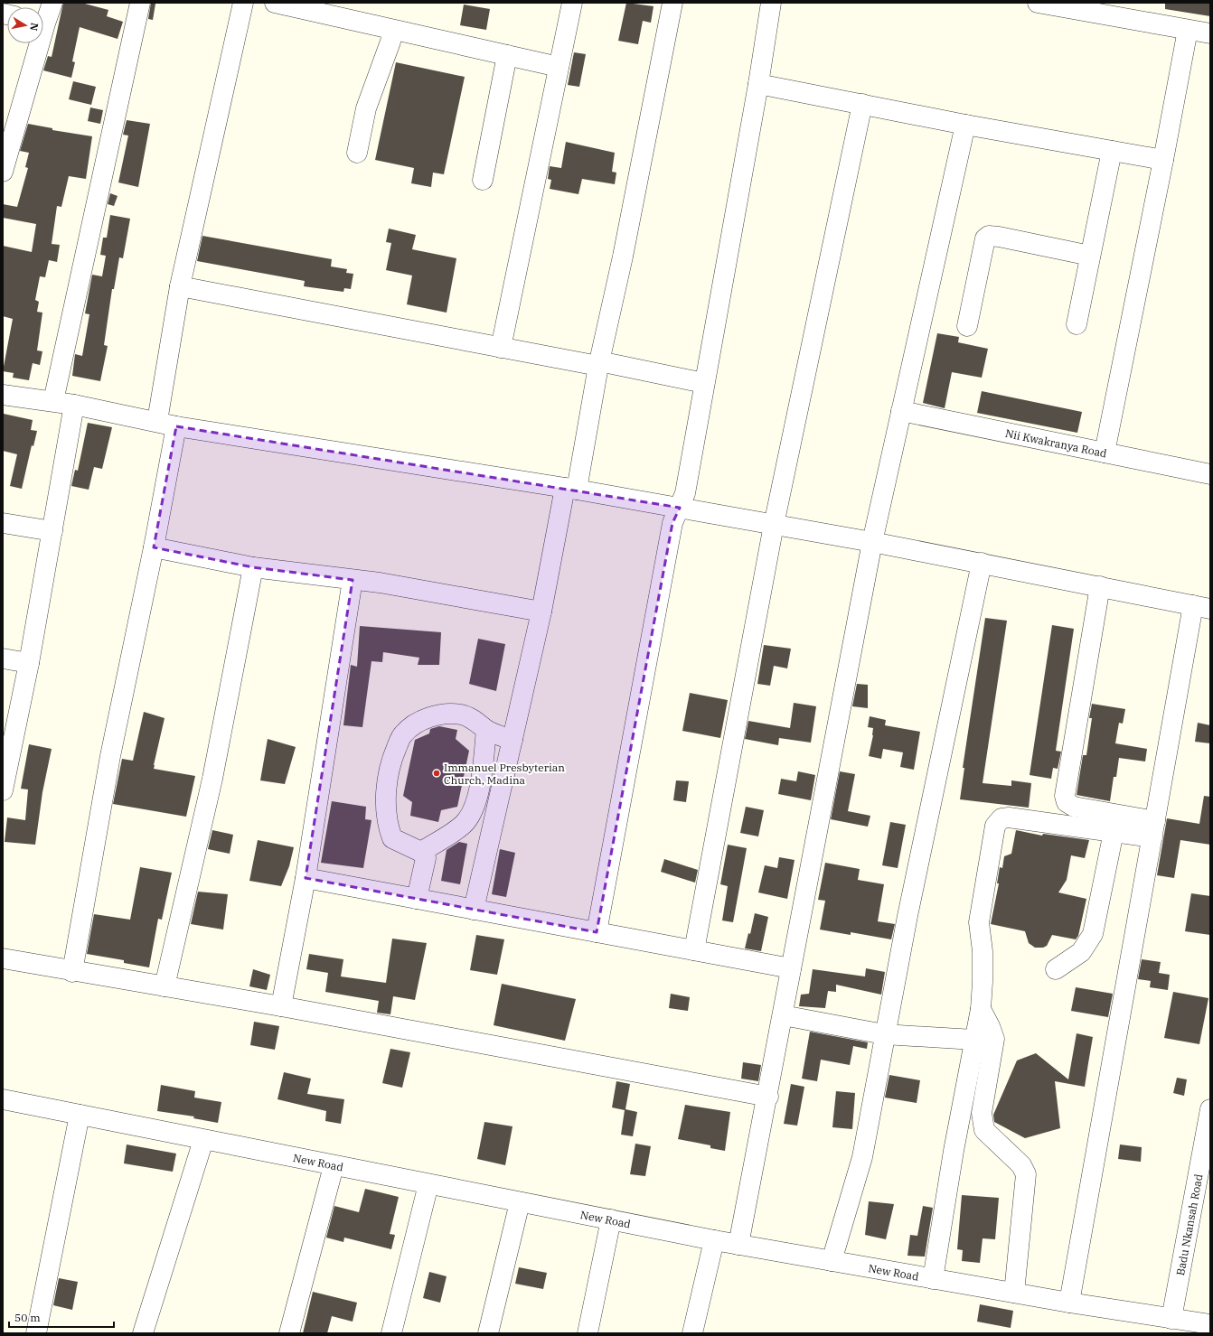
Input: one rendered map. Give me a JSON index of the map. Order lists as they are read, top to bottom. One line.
{"streets":{"street":["Nii Kwakranya Road","New Road","Badu Nkansah Road"]},"crossings":[["New Road","Badu Nkansah Road"]],"places":["Immanuel Presbyterian Church, Madina"],"scale_bar":"50 m","north":"right"}
